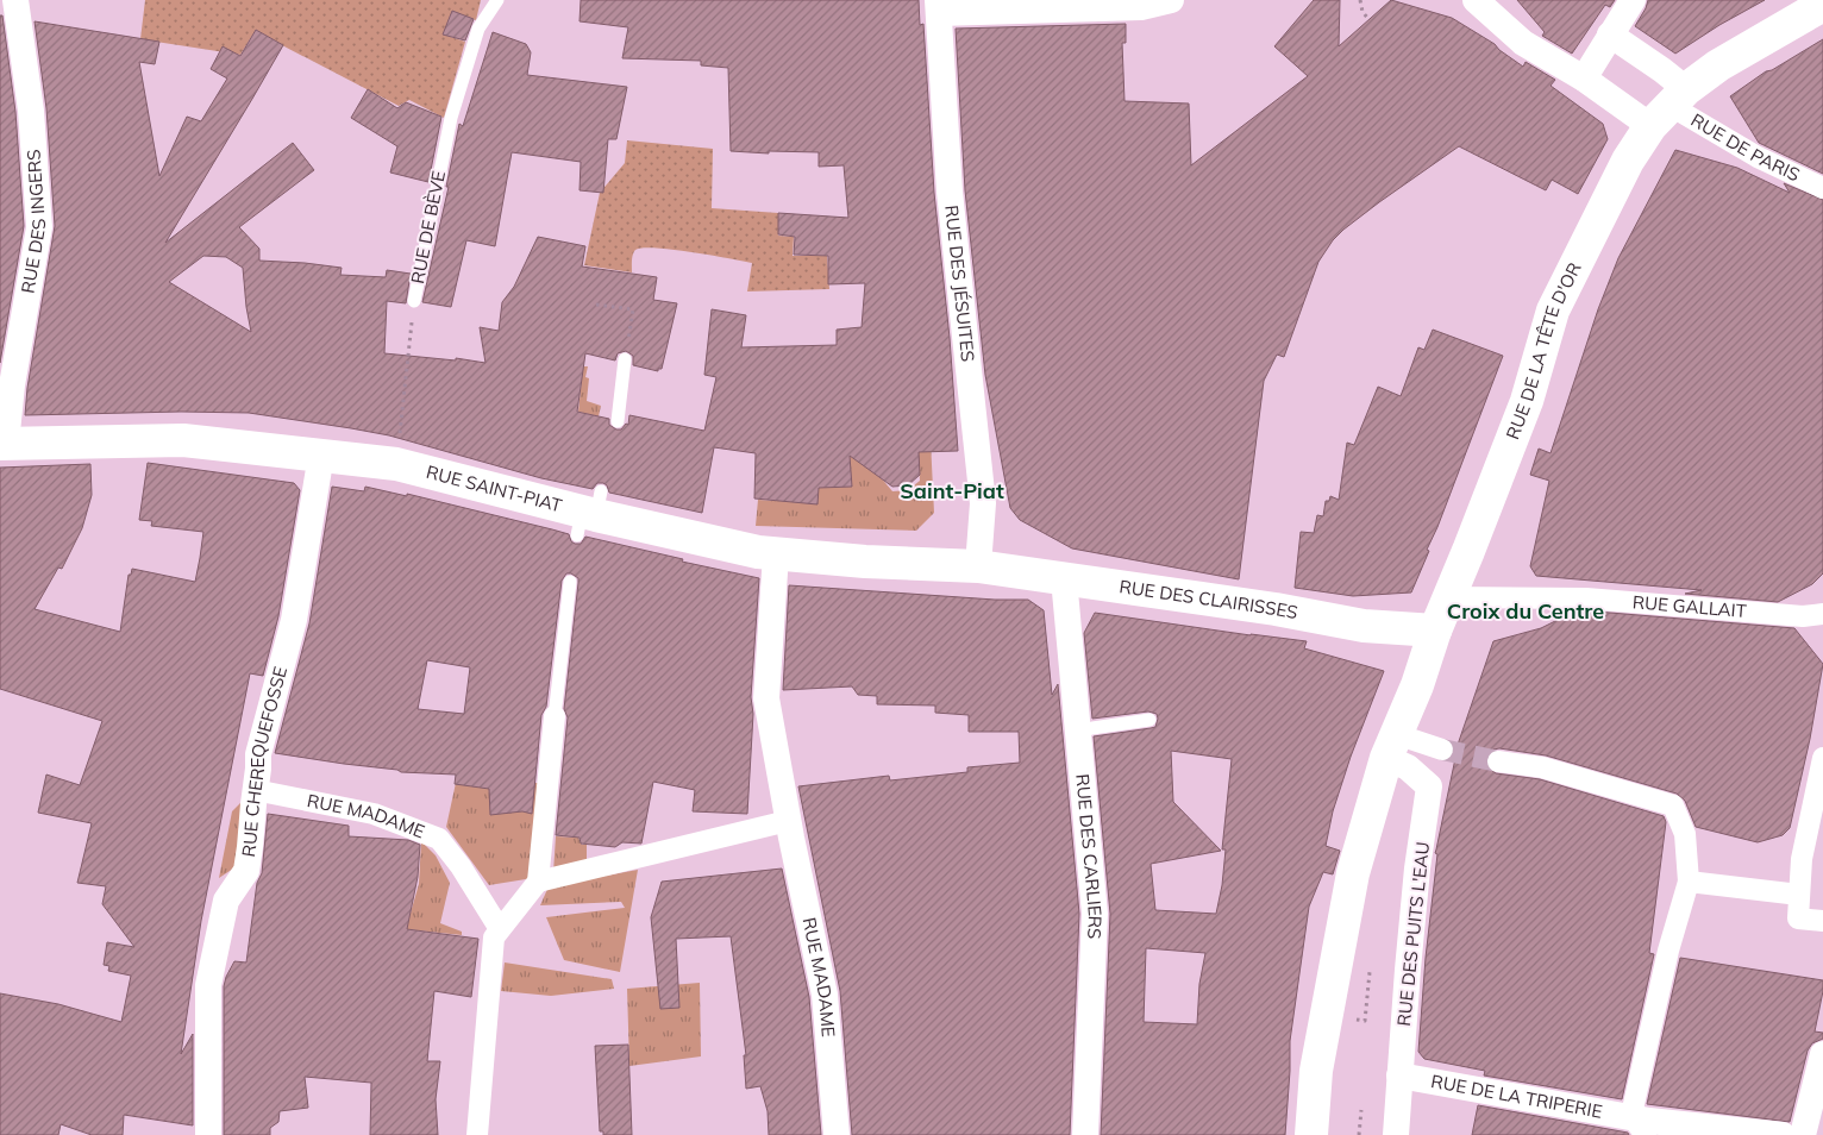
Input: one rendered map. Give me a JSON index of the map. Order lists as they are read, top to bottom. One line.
{"streets":{"street":["RUE DE PARIS","RUE DES INGERS","RUE DES JÉSUITES","RUE DE LA TÊTE D'OR","RUE SAINT-PIAT","RUE DES CLAIRISSES","RUE GALLAIT","RUE CHEREQUEFOSSE","RUE MADAME","RUE DES CARLIERS","RUE DES PUITS L'EAU","RUE DE LA TRIPERIE"],"lane":["RUE DE BÈVE"]},"crossings":[["RUE DE PARIS","RUE DE LA TÊTE D'OR"],["RUE DES INGERS","RUE SAINT-PIAT"],["RUE DE BÈVE","RUE SAINT-PIAT"],["RUE DES JÉSUITES","RUE SAINT-PIAT"],["RUE DES JÉSUITES","RUE DES CLAIRISSES"],["RUE DE LA TÊTE D'OR","RUE DES CLAIRISSES"],["RUE DE LA TÊTE D'OR","RUE GALLAIT"],["RUE SAINT-PIAT","RUE DES CLAIRISSES"],["RUE SAINT-PIAT","RUE CHEREQUEFOSSE"],["RUE SAINT-PIAT","RUE MADAME"],["RUE DES CLAIRISSES","RUE DES CARLIERS"],["RUE CHEREQUEFOSSE","RUE MADAME"],["RUE DES PUITS L'EAU","RUE DE LA TRIPERIE"]],"districts":["Saint-Piat","Croix du Centre"]}
